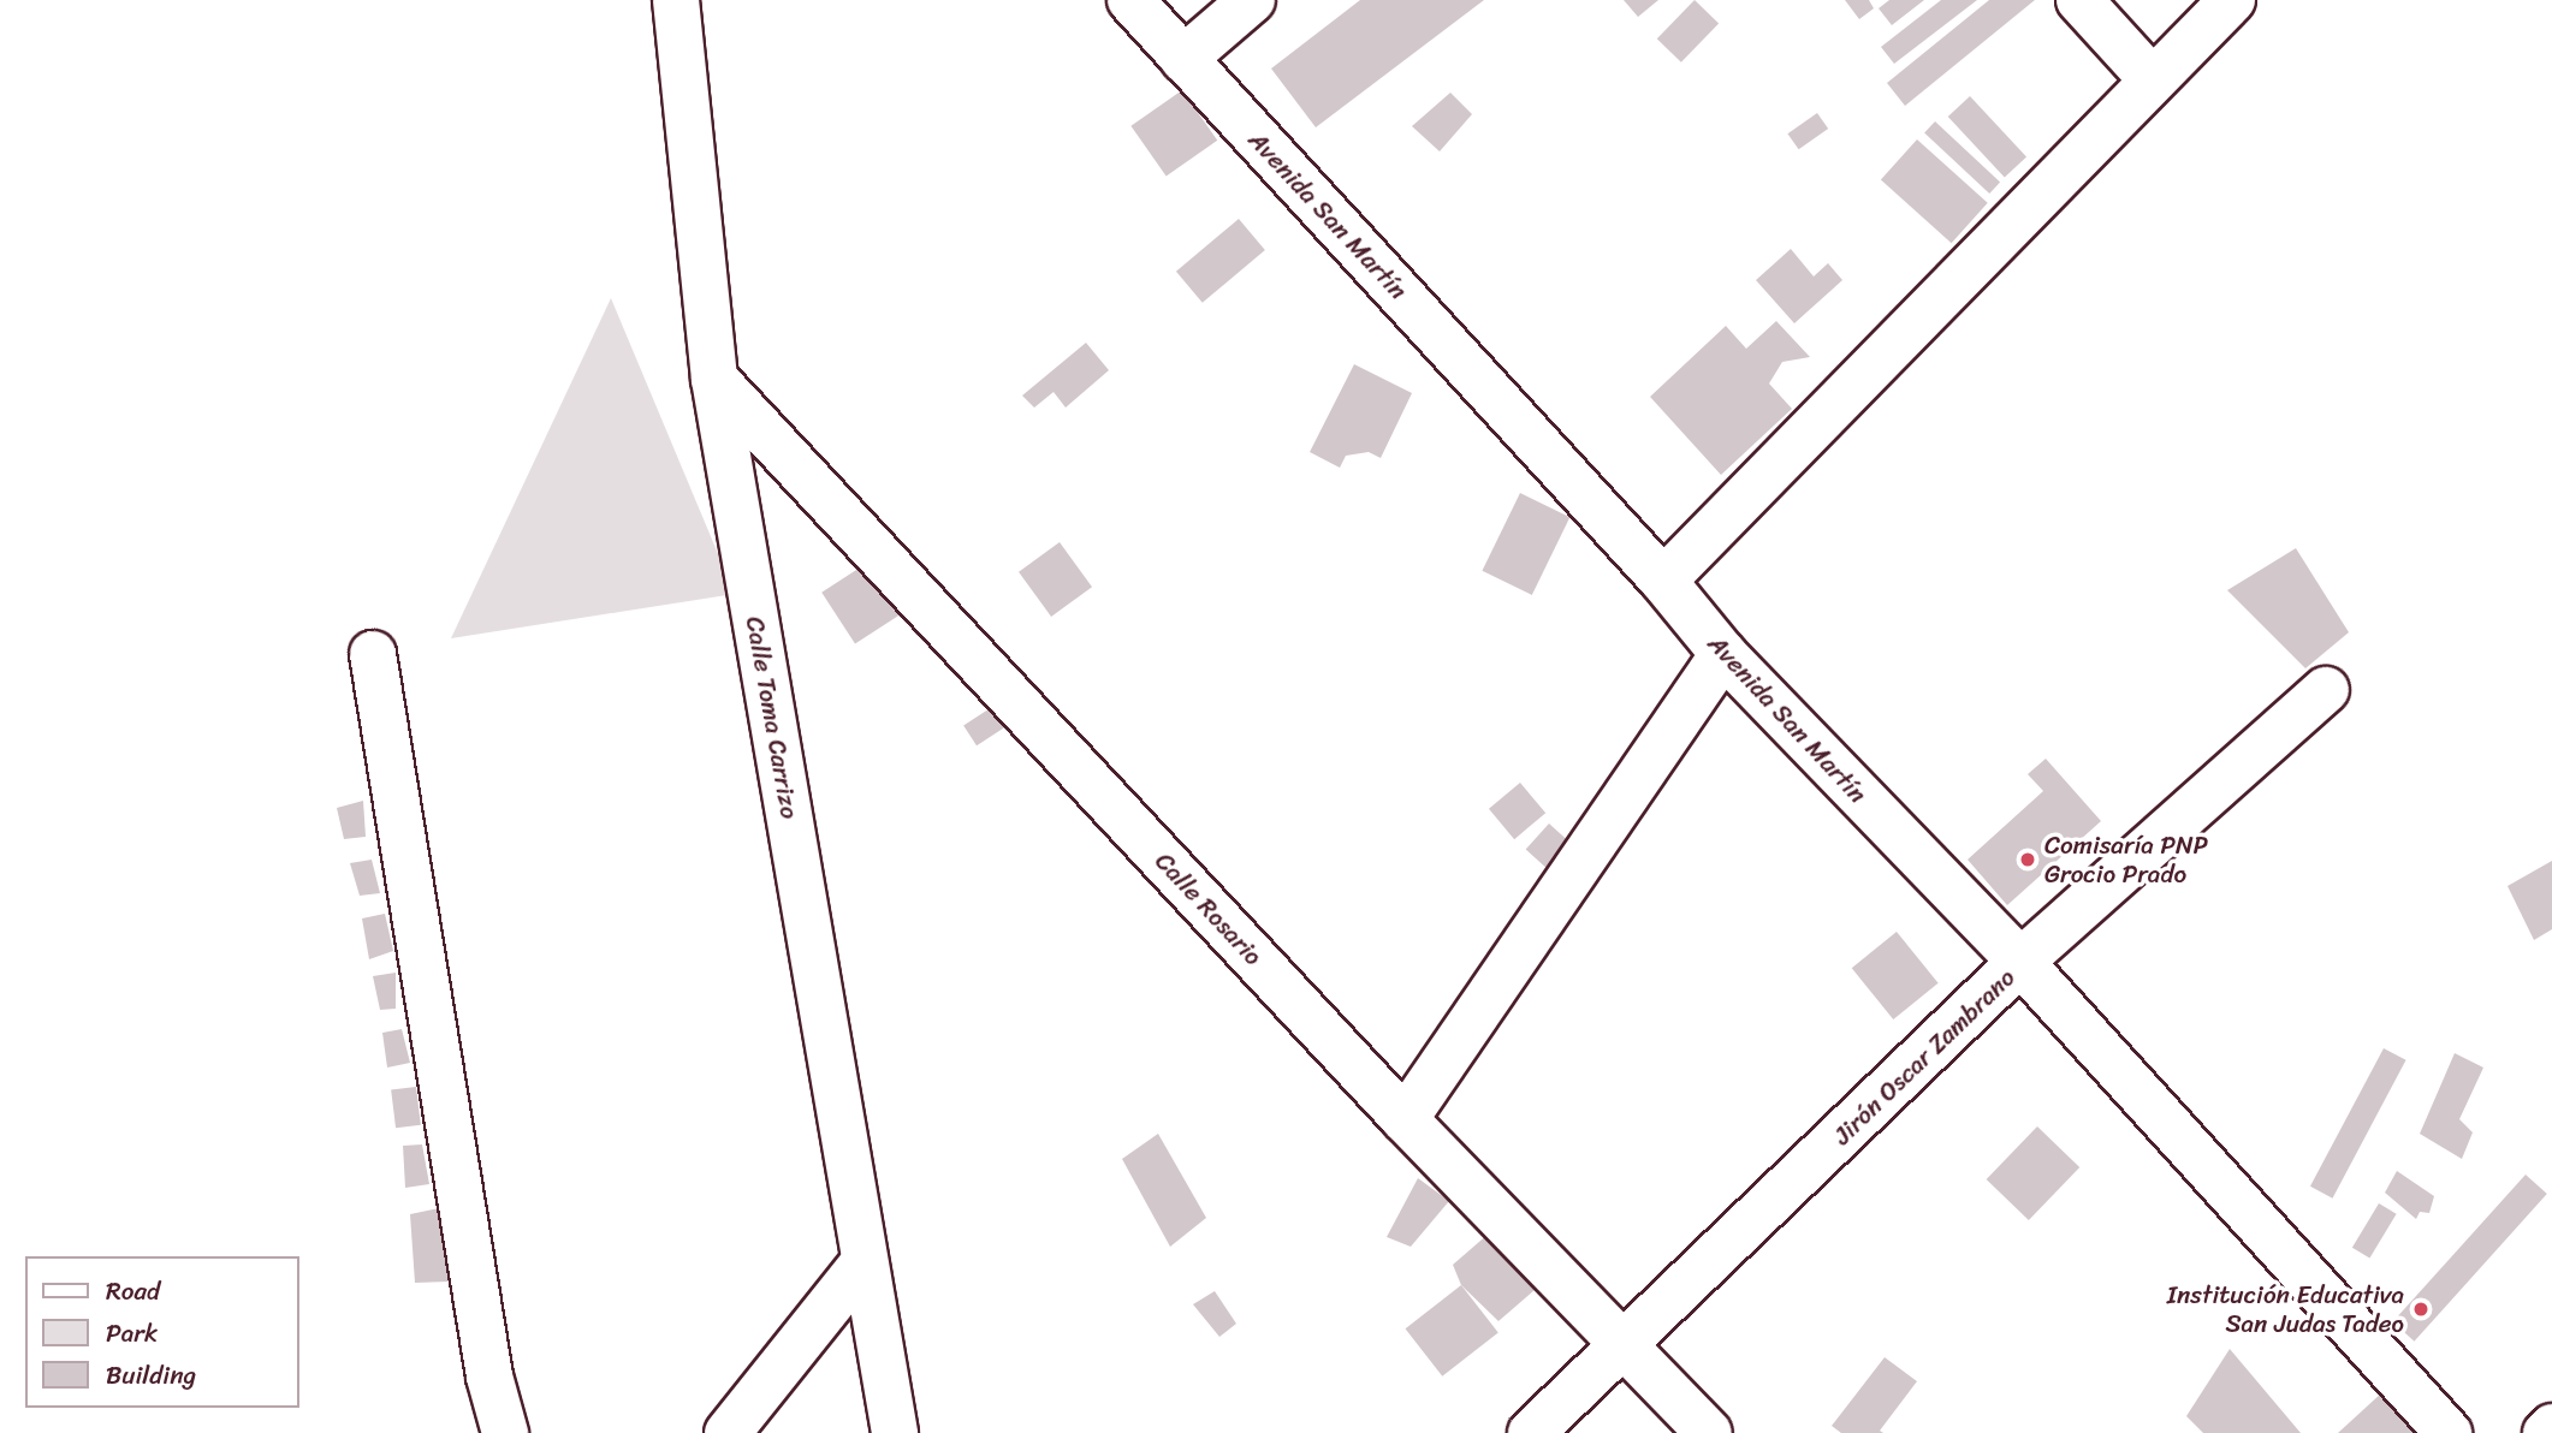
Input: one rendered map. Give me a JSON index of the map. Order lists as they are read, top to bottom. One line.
{"streets":{"street":["Avenida San Martín","Calle Toma Carrizo","Calle Rosario","Jirón Oscar Zambrano"]},"crossings":[["Avenida San Martín","Jirón Oscar Zambrano"],["Calle Toma Carrizo","Calle Rosario"],["Calle Rosario","Jirón Oscar Zambrano"]],"places":["Comisaría PNP Grocio Prado","Institución Educativa San Judas Tadeo"],"legend":["Road","Park","Building"]}
